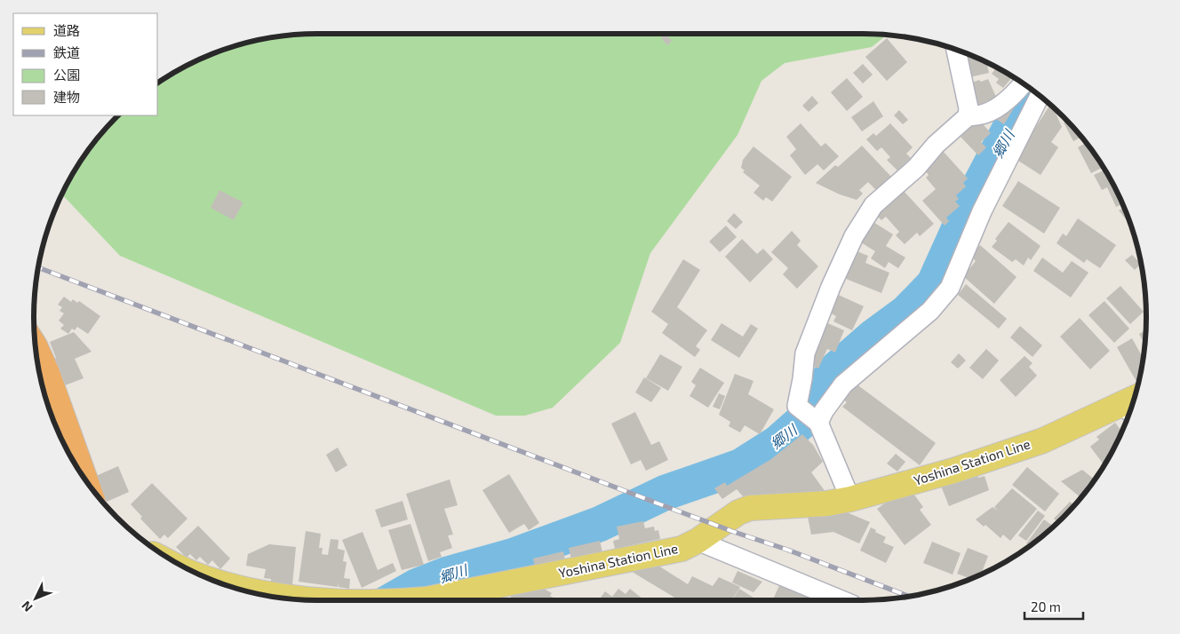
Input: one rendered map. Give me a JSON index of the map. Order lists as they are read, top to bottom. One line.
{"streets":{"main road":["Yoshina Station Line"]},"water":["郷川"],"legend":["道路","鉄道","公園","建物"],"scale_bar":"20 m","north":"bottom left"}
